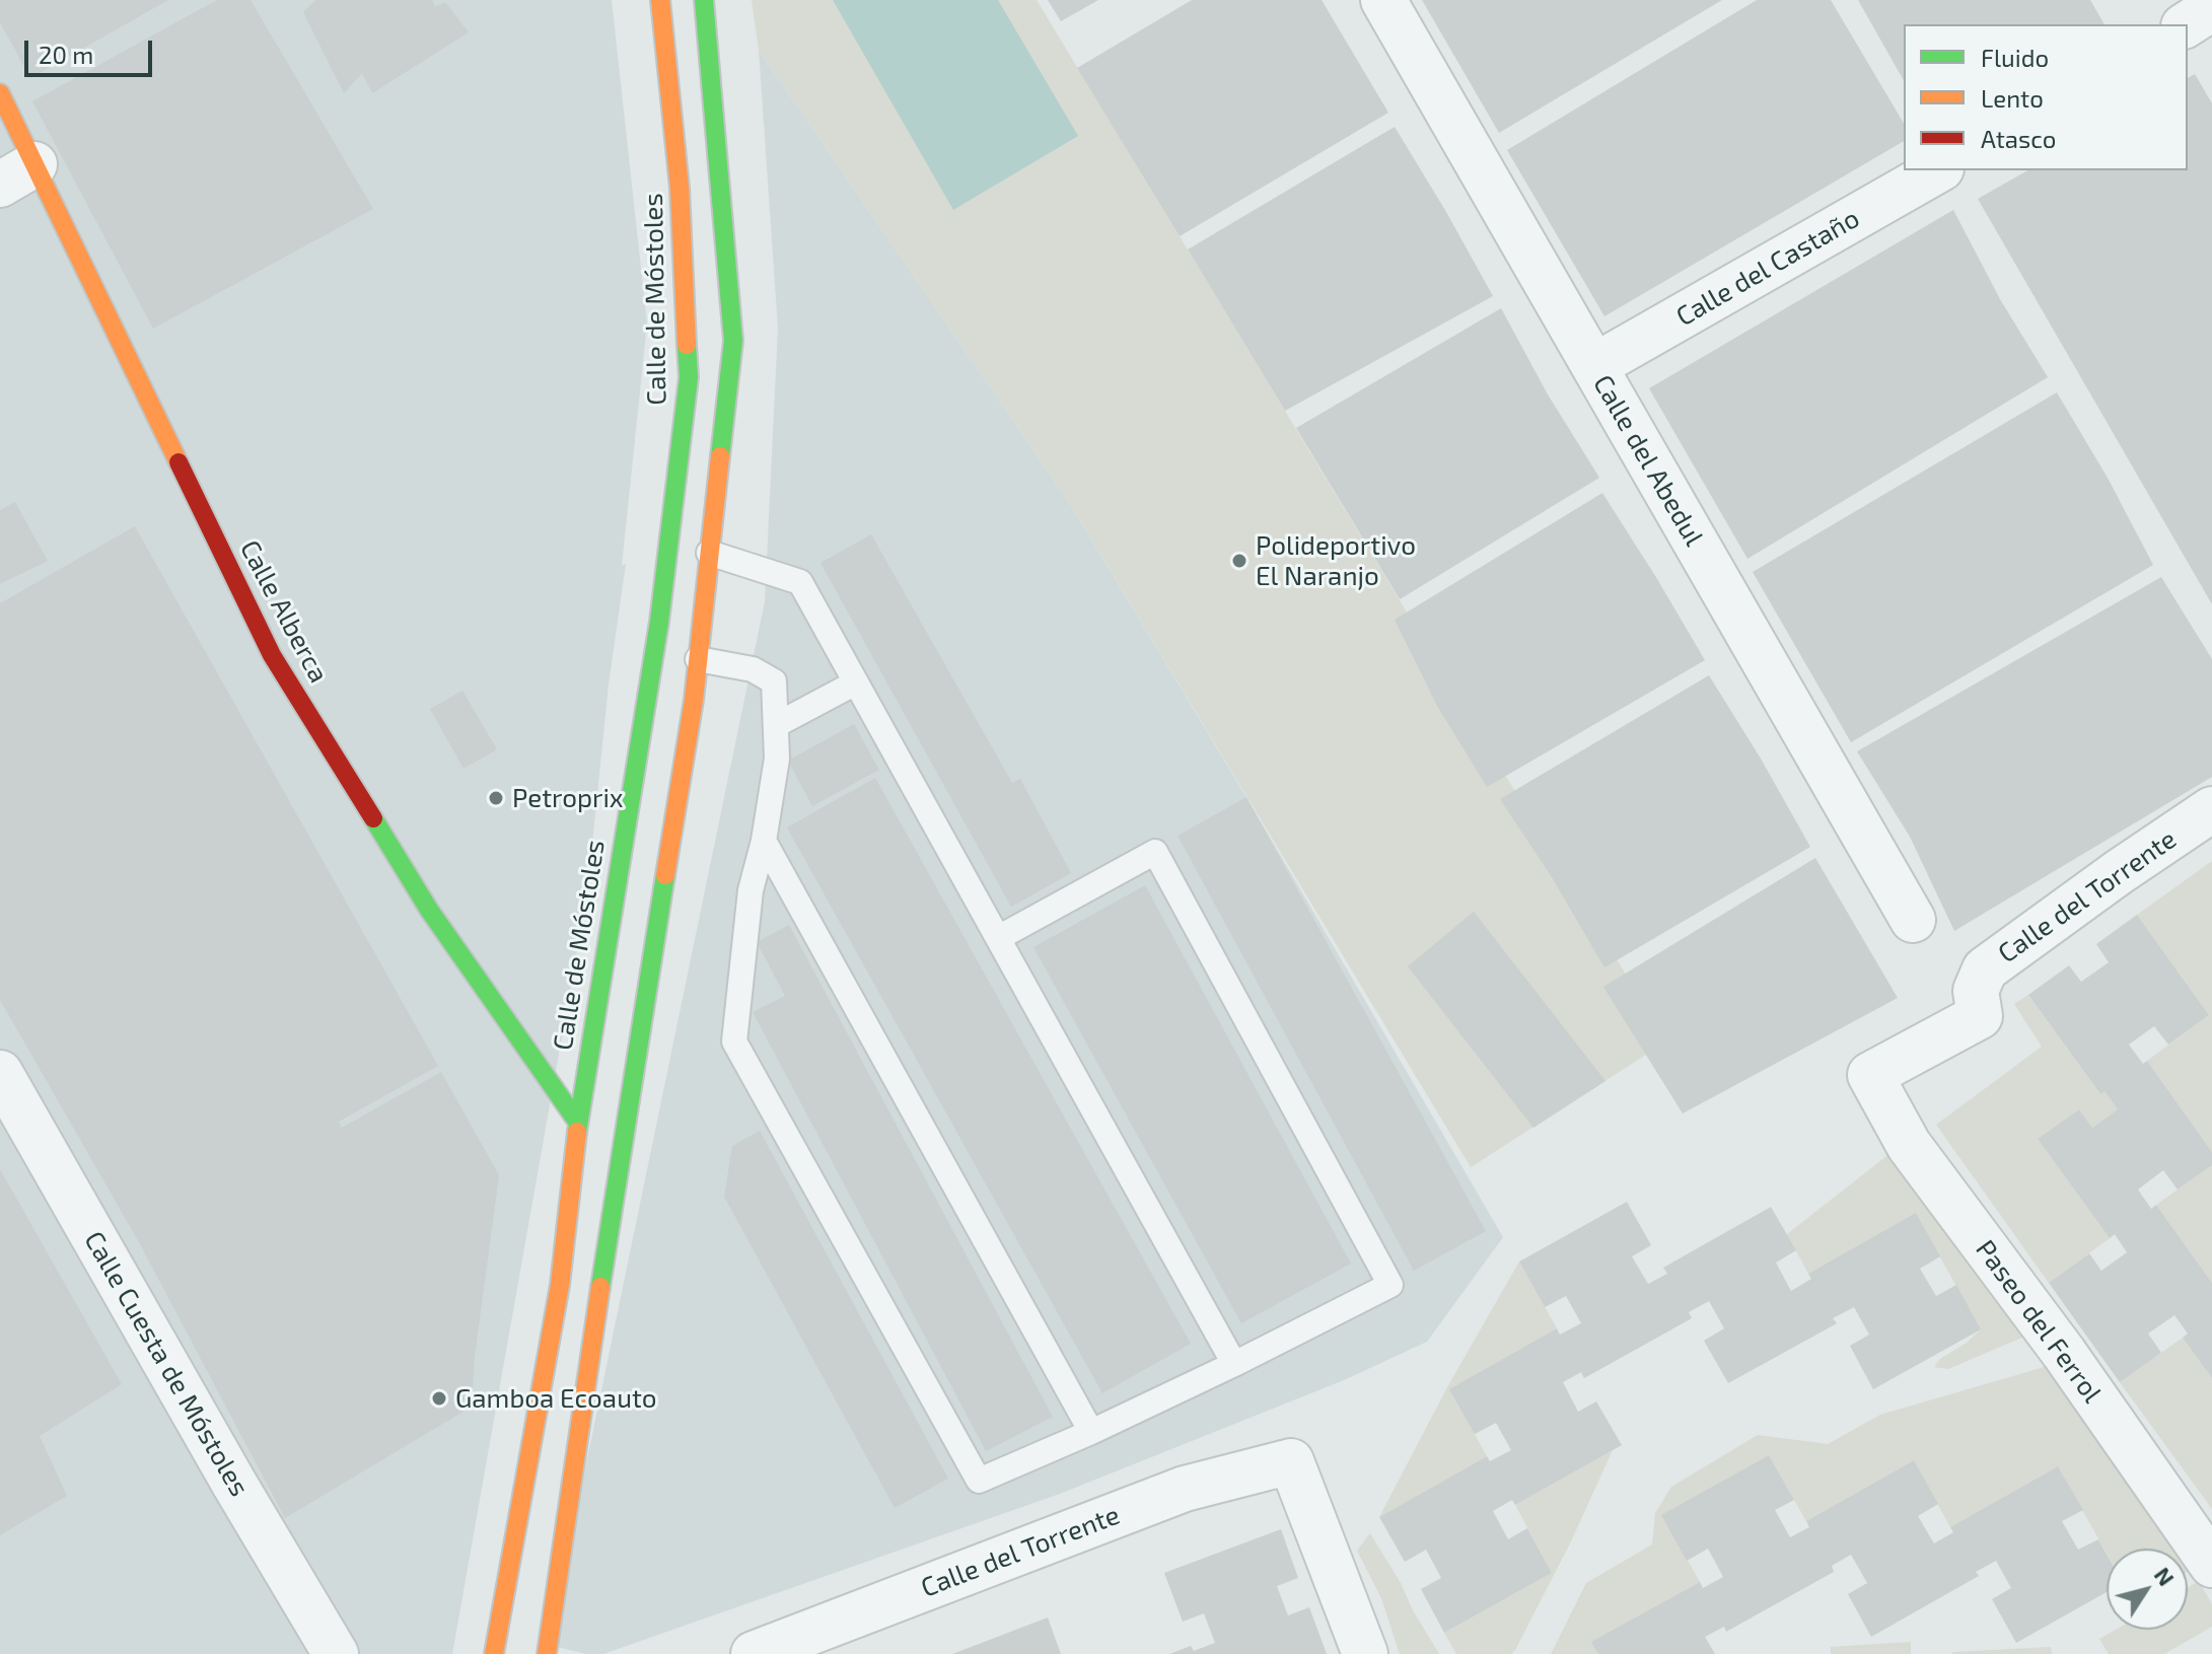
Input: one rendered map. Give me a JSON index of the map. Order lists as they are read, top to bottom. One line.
{"streets":{"main road":["Calle de Móstoles","Calle Alberca"],"street":["Calle del Castaño","Calle del Abedul","Calle del Torrente","Paseo del Ferrol","Calle Cuesta de Móstoles"]},"crossings":[["Calle del Castaño","Calle del Abedul"],["Calle de Móstoles","Calle Alberca"],["Calle del Torrente","Paseo del Ferrol"]],"places":["Polideportivo El Naranjo","Petroprix","Gamboa Ecoauto"],"legend":["Fluido","Lento","Atasco"],"scale_bar":"20 m","north":"top right"}
